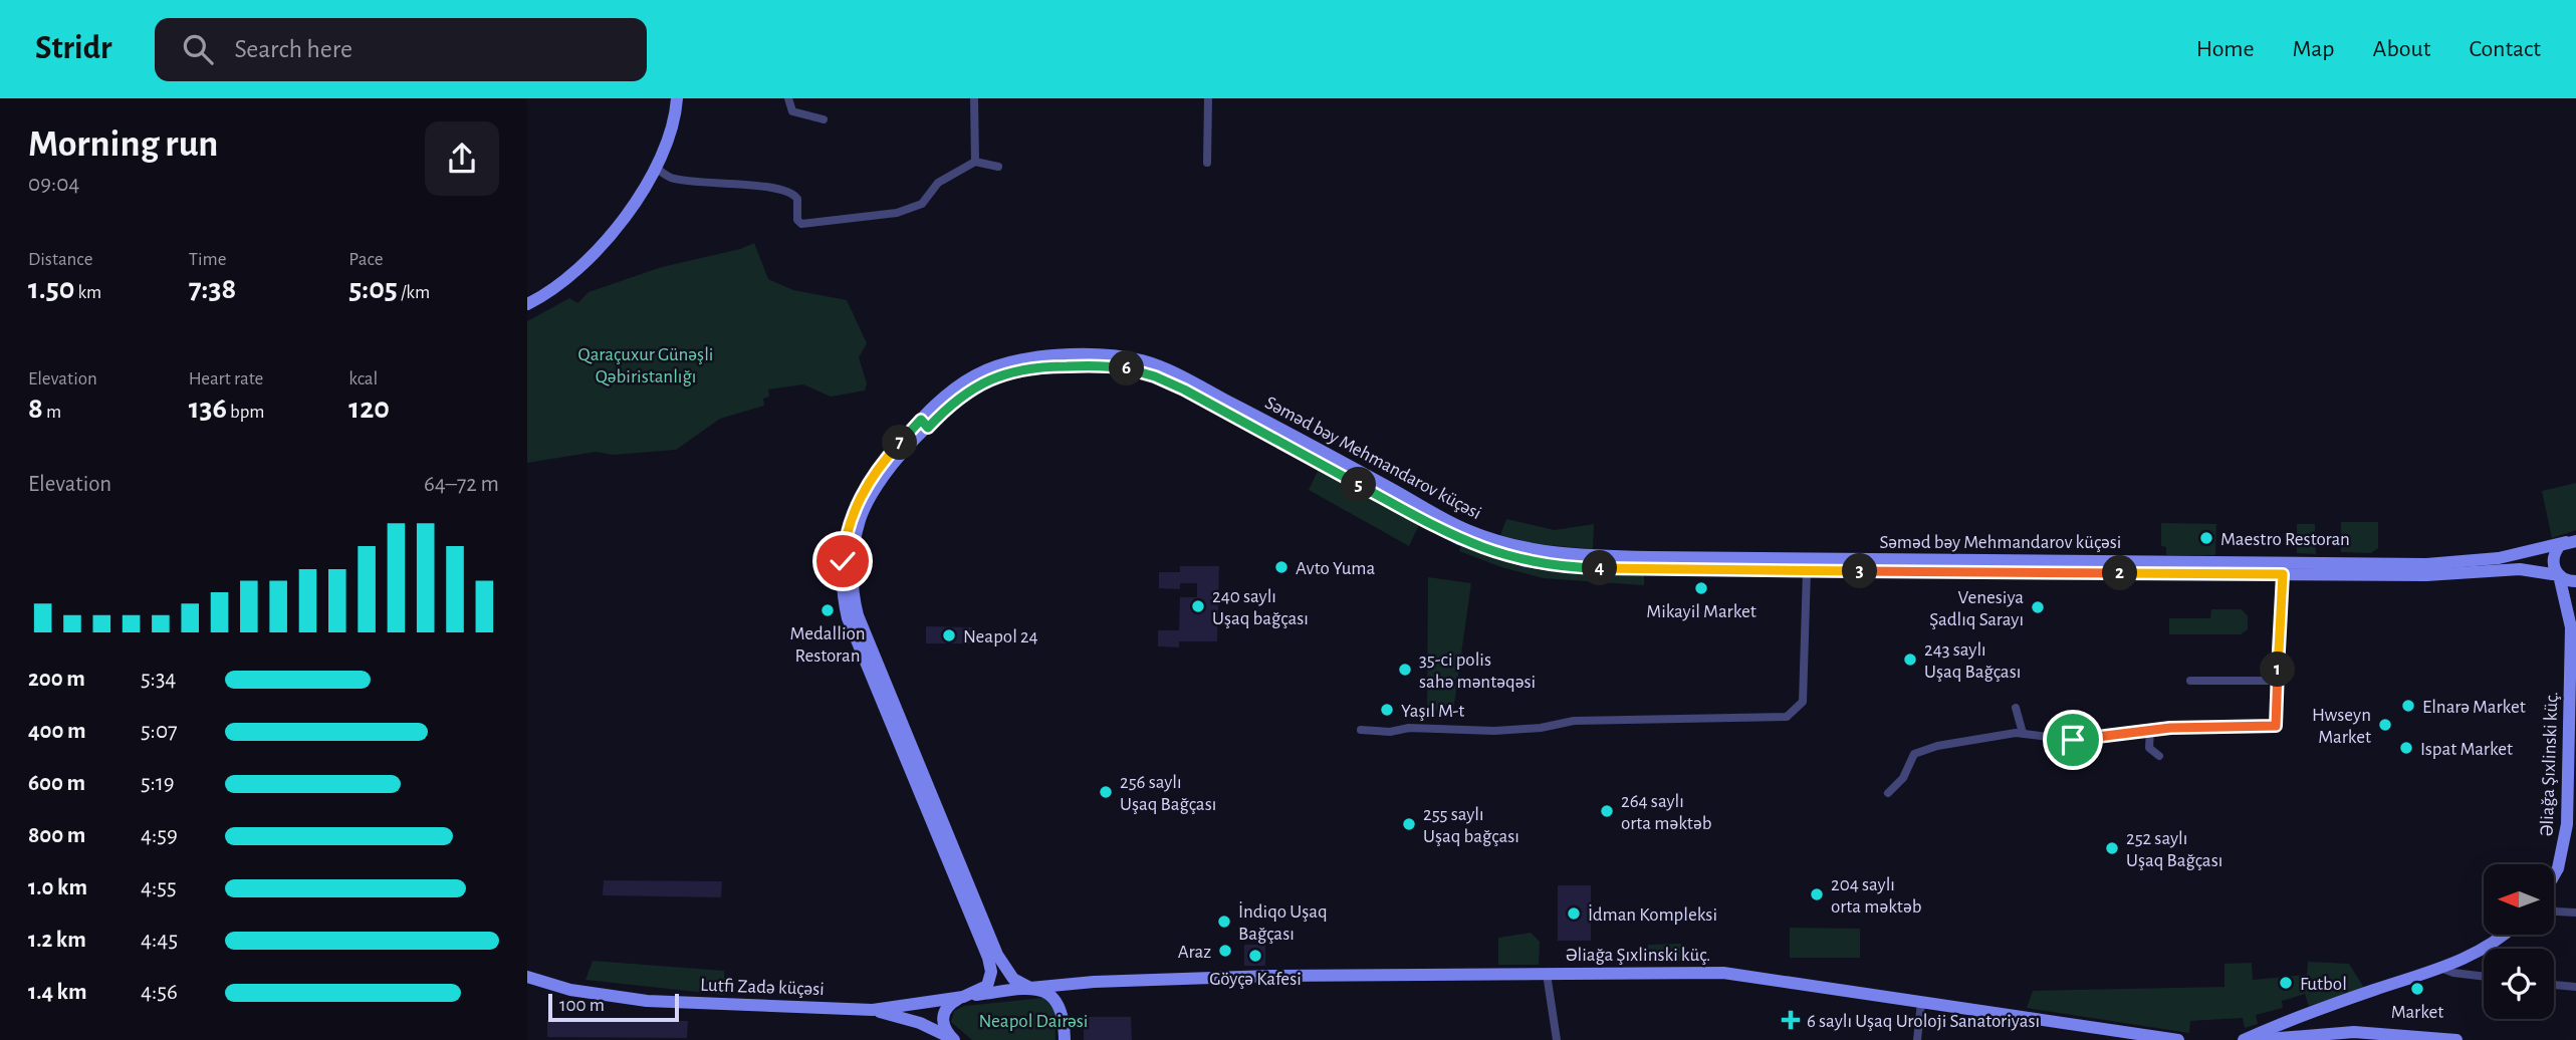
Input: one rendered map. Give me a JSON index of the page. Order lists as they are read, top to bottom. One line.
{"streets":{"main road":["Səməd bəy Mehmandarov küçəsi","Əliağa Şıxlinski küç.","Lutfi Zadə küçəsi"]},"crossings":[["Səməd bəy Mehmandarov küçəsi","Əliağa Şıxlinski küç."],["Əliağa Şıxlinski küç.","Lutfi Zadə küçəsi"]],"parks":["Qaraçuxur Günəşli Qəbiristanlığı","Neapol Dairəsi"],"places":{"other":["Maestro Restoran","Avto Yuma","Mikayil Market","240 saylı Uşaq bağçası","Venesiya Şadlıq Sarayı","Medallion Restoran","Neapol 24","243 saylı Uşaq Bağçası","35-ci polis sahə məntəqəsi","Elnarə Market","Yaşıl M-t","Hwseyn Market","Ispat Market","256 saylı Uşaq Bağçası","264 saylı orta məktəb","255 saylı Uşaq bağçası","252 saylı Uşaq Bağçası","204 saylı orta məktəb","İdman Kompleksi","İndiqo Uşaq Bağçası","Araz","Göyçə Kafesi","Futbol","Market"],"health":["6 saylı Uşaq Uroloji Sanatoriyası"]},"scale_bar":"100 m","north":"left","page":{"header":"Stridr","search":"Search here","nav":["Home","Map","About","Contact"],"heading":["Morning run","09:04"],"stats":[["Distance","1.50 km"],["Time","7:38"],["Pace","5:05 /km"],["Elevation","8 m"],["Heart rate","136 bpm"],["kcal","120"]],"pins":["6","7","5","4","3","2","1"],"chart":["Elevation","64–72 m"],"list":[{"name":"200 m","note":"5:34"},{"name":"400 m","note":"5:07"},{"name":"600 m","note":"5:19"},{"name":"800 m","note":"4:59"},{"name":"1.0 km","note":"4:55"},{"name":"1.2 km","note":"4:45"},{"name":"1.4 km","note":"4:56"}],"scale":"100 m"}}
